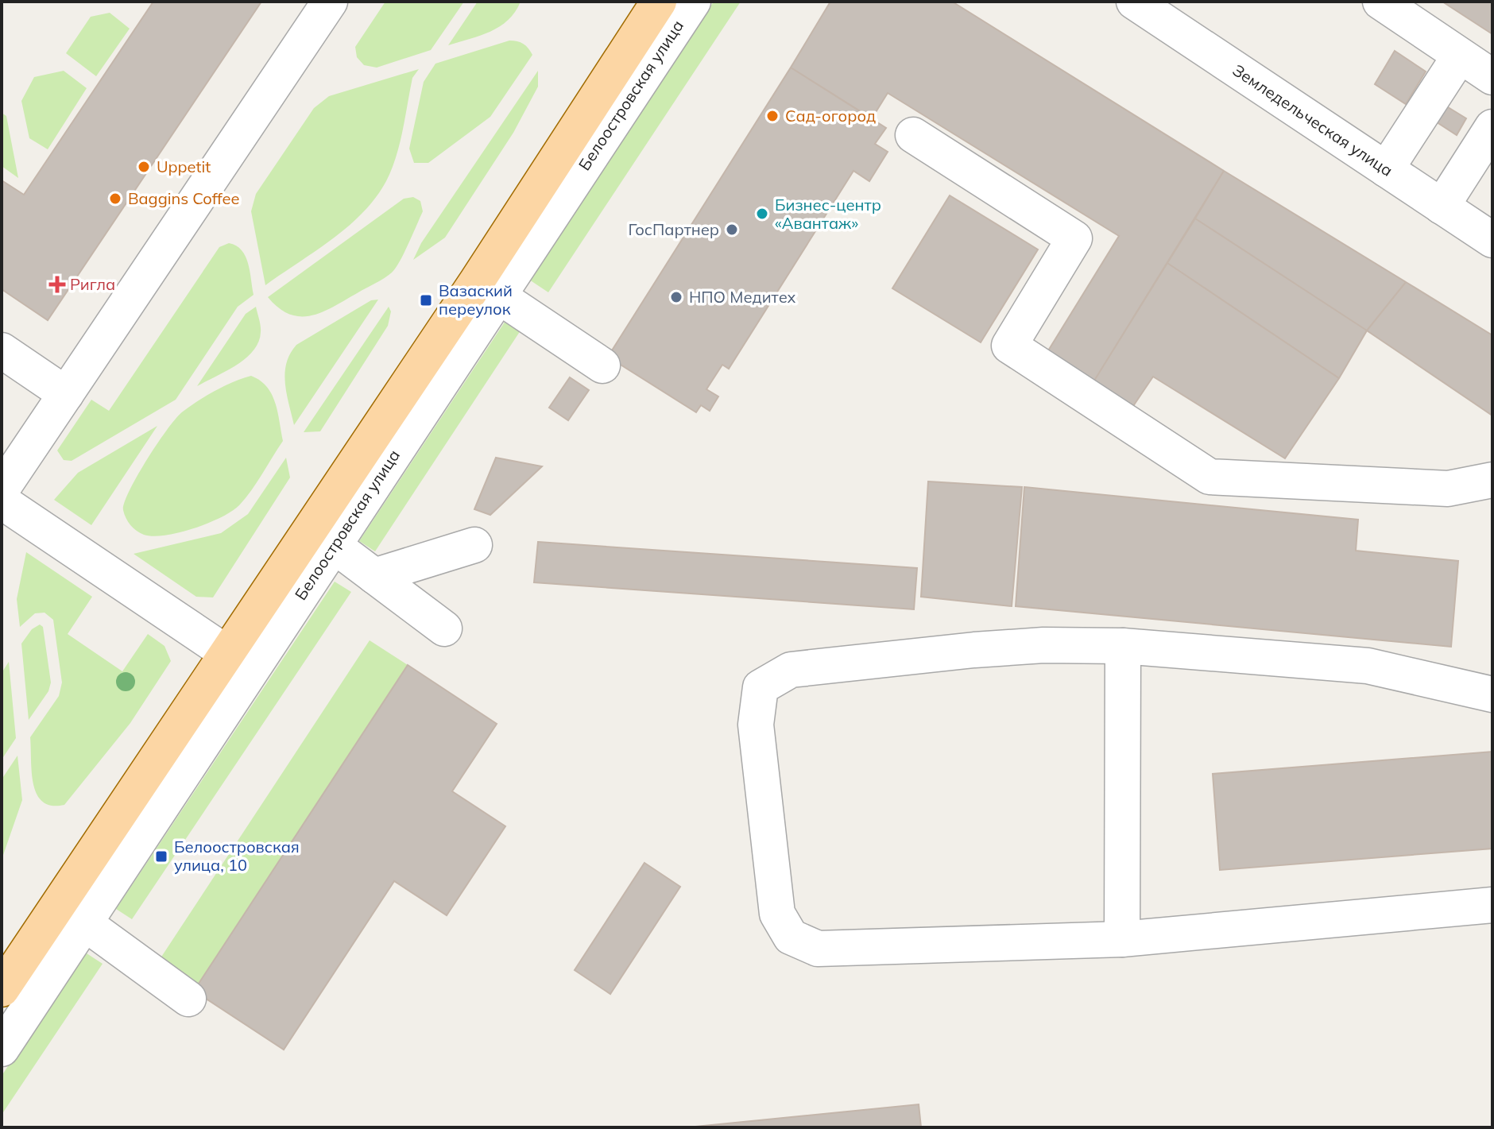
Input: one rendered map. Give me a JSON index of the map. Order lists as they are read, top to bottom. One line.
{"streets":{"main road":["Белоостровская улица"],"street":["Земледельческая улица"]},"places":{"other":["Сад-огород","Uppetit","Baggins Coffee","Бизнес-центр «Авантаж»","ГосПартнер","НПО Медитех"],"health":["Ригла"],"transit":["Вазаский переулок","Белоостровская улица, 10"]}}
